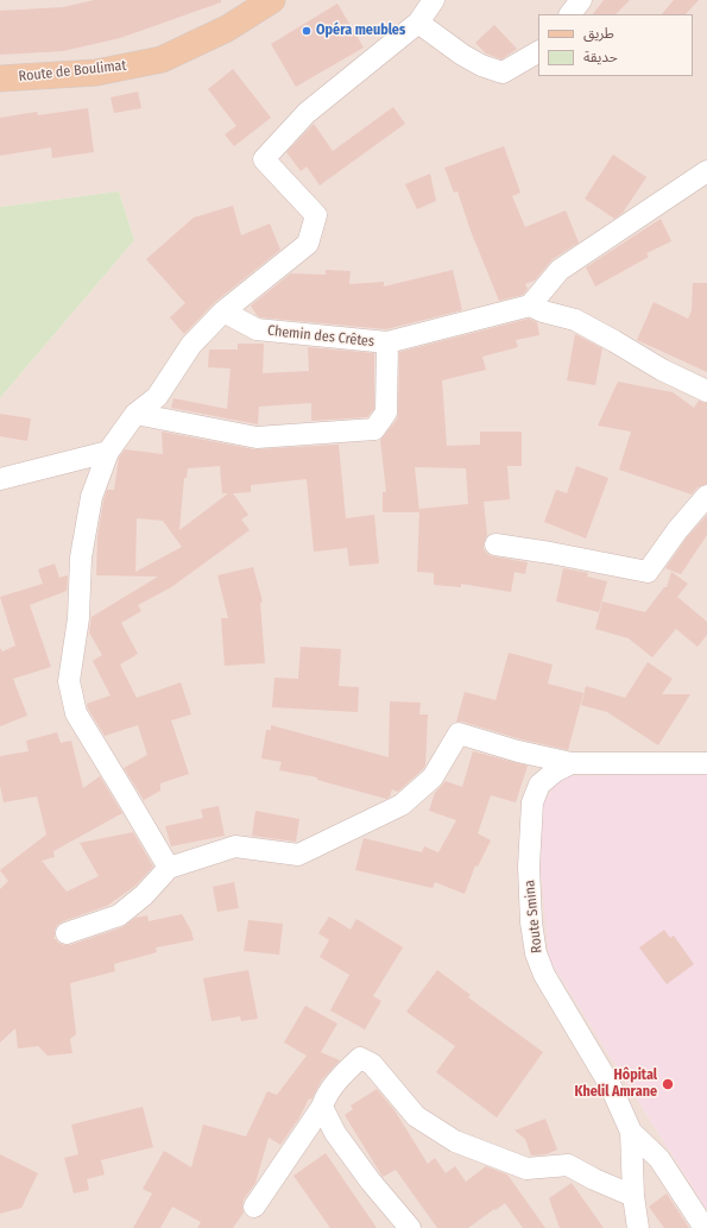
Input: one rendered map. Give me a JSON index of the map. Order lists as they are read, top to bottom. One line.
{"streets":{"main road":["Route de Boulimat"],"street":["Chemin des Crêtes","Route Smina"]},"places":["Opéra meubles","Hôpital Khelil Amrane"],"legend":["طريق","حديقة"]}
